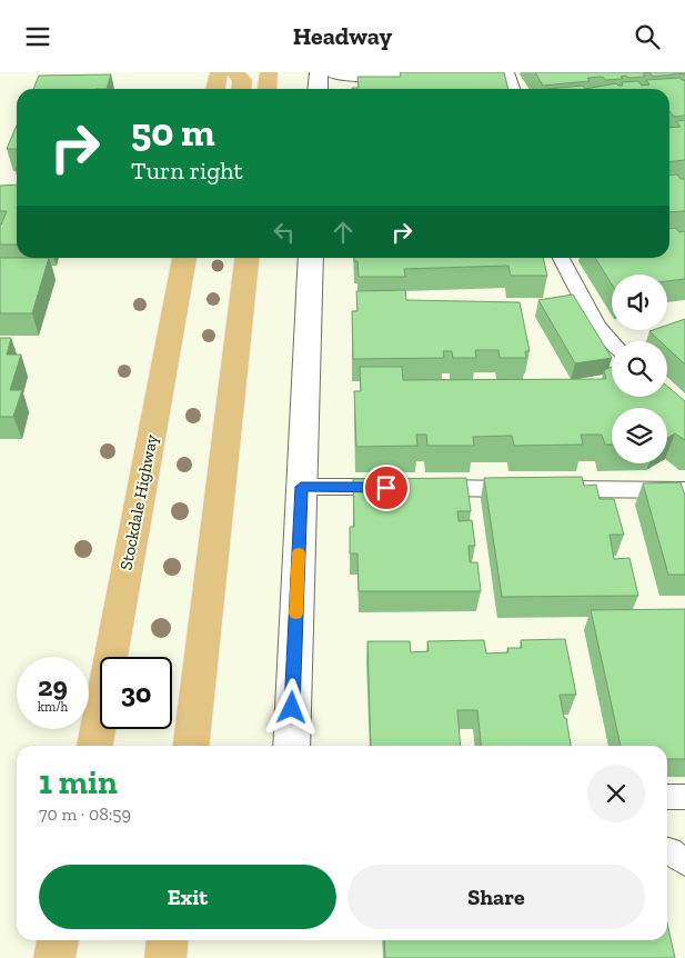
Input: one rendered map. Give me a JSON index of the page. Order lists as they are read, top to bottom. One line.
{"streets":{"main road":["Stockdale Highway"]},"page":{"header":"Headway","turn":["50 m","Turn right"],"speed":"29 km/h","limit":"30","heading":["1 min","70 m · 08:59"],"buttons":["Exit","Share"]}}
